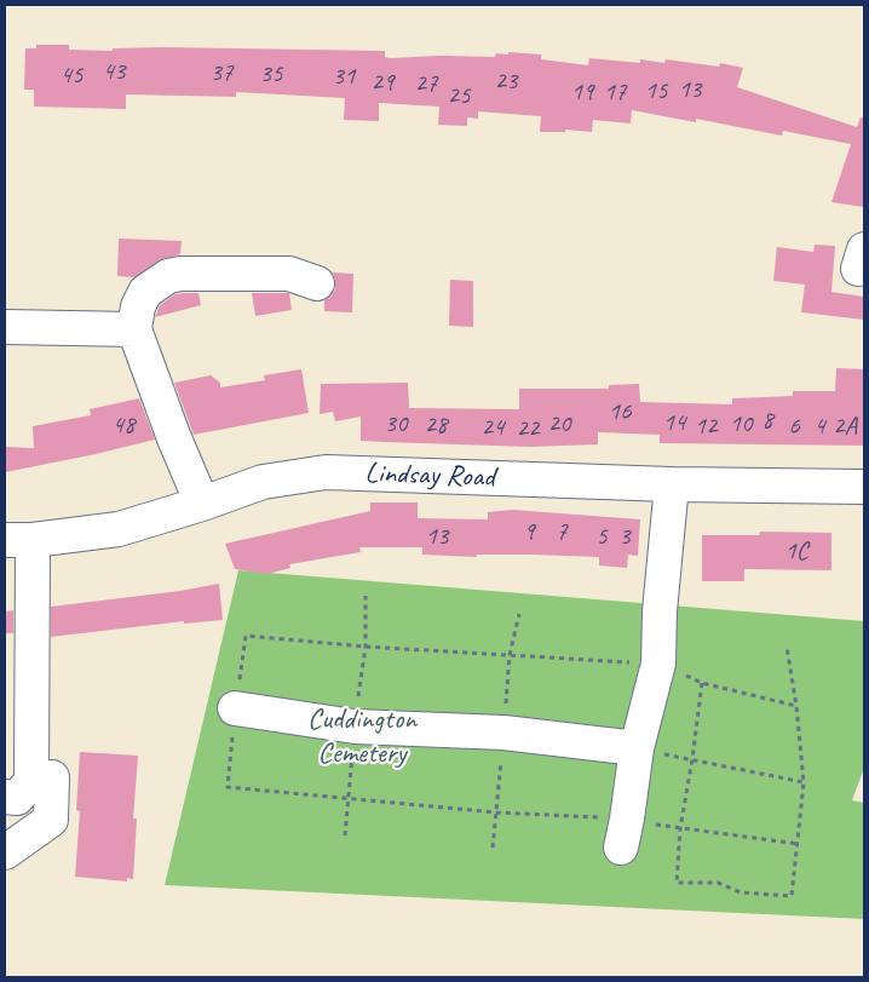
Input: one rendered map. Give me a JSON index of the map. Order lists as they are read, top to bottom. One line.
{"streets":{"street":["Lindsay Road"]},"parks":["Cuddington Cemetery"],"house_numbers":["43","37","35","45","31","23","29","27","13","15","19","17","25","16","8","14","30","20","10","48","28","12","6","4","2A","24","22","9","7","13","5","3","1C"]}
